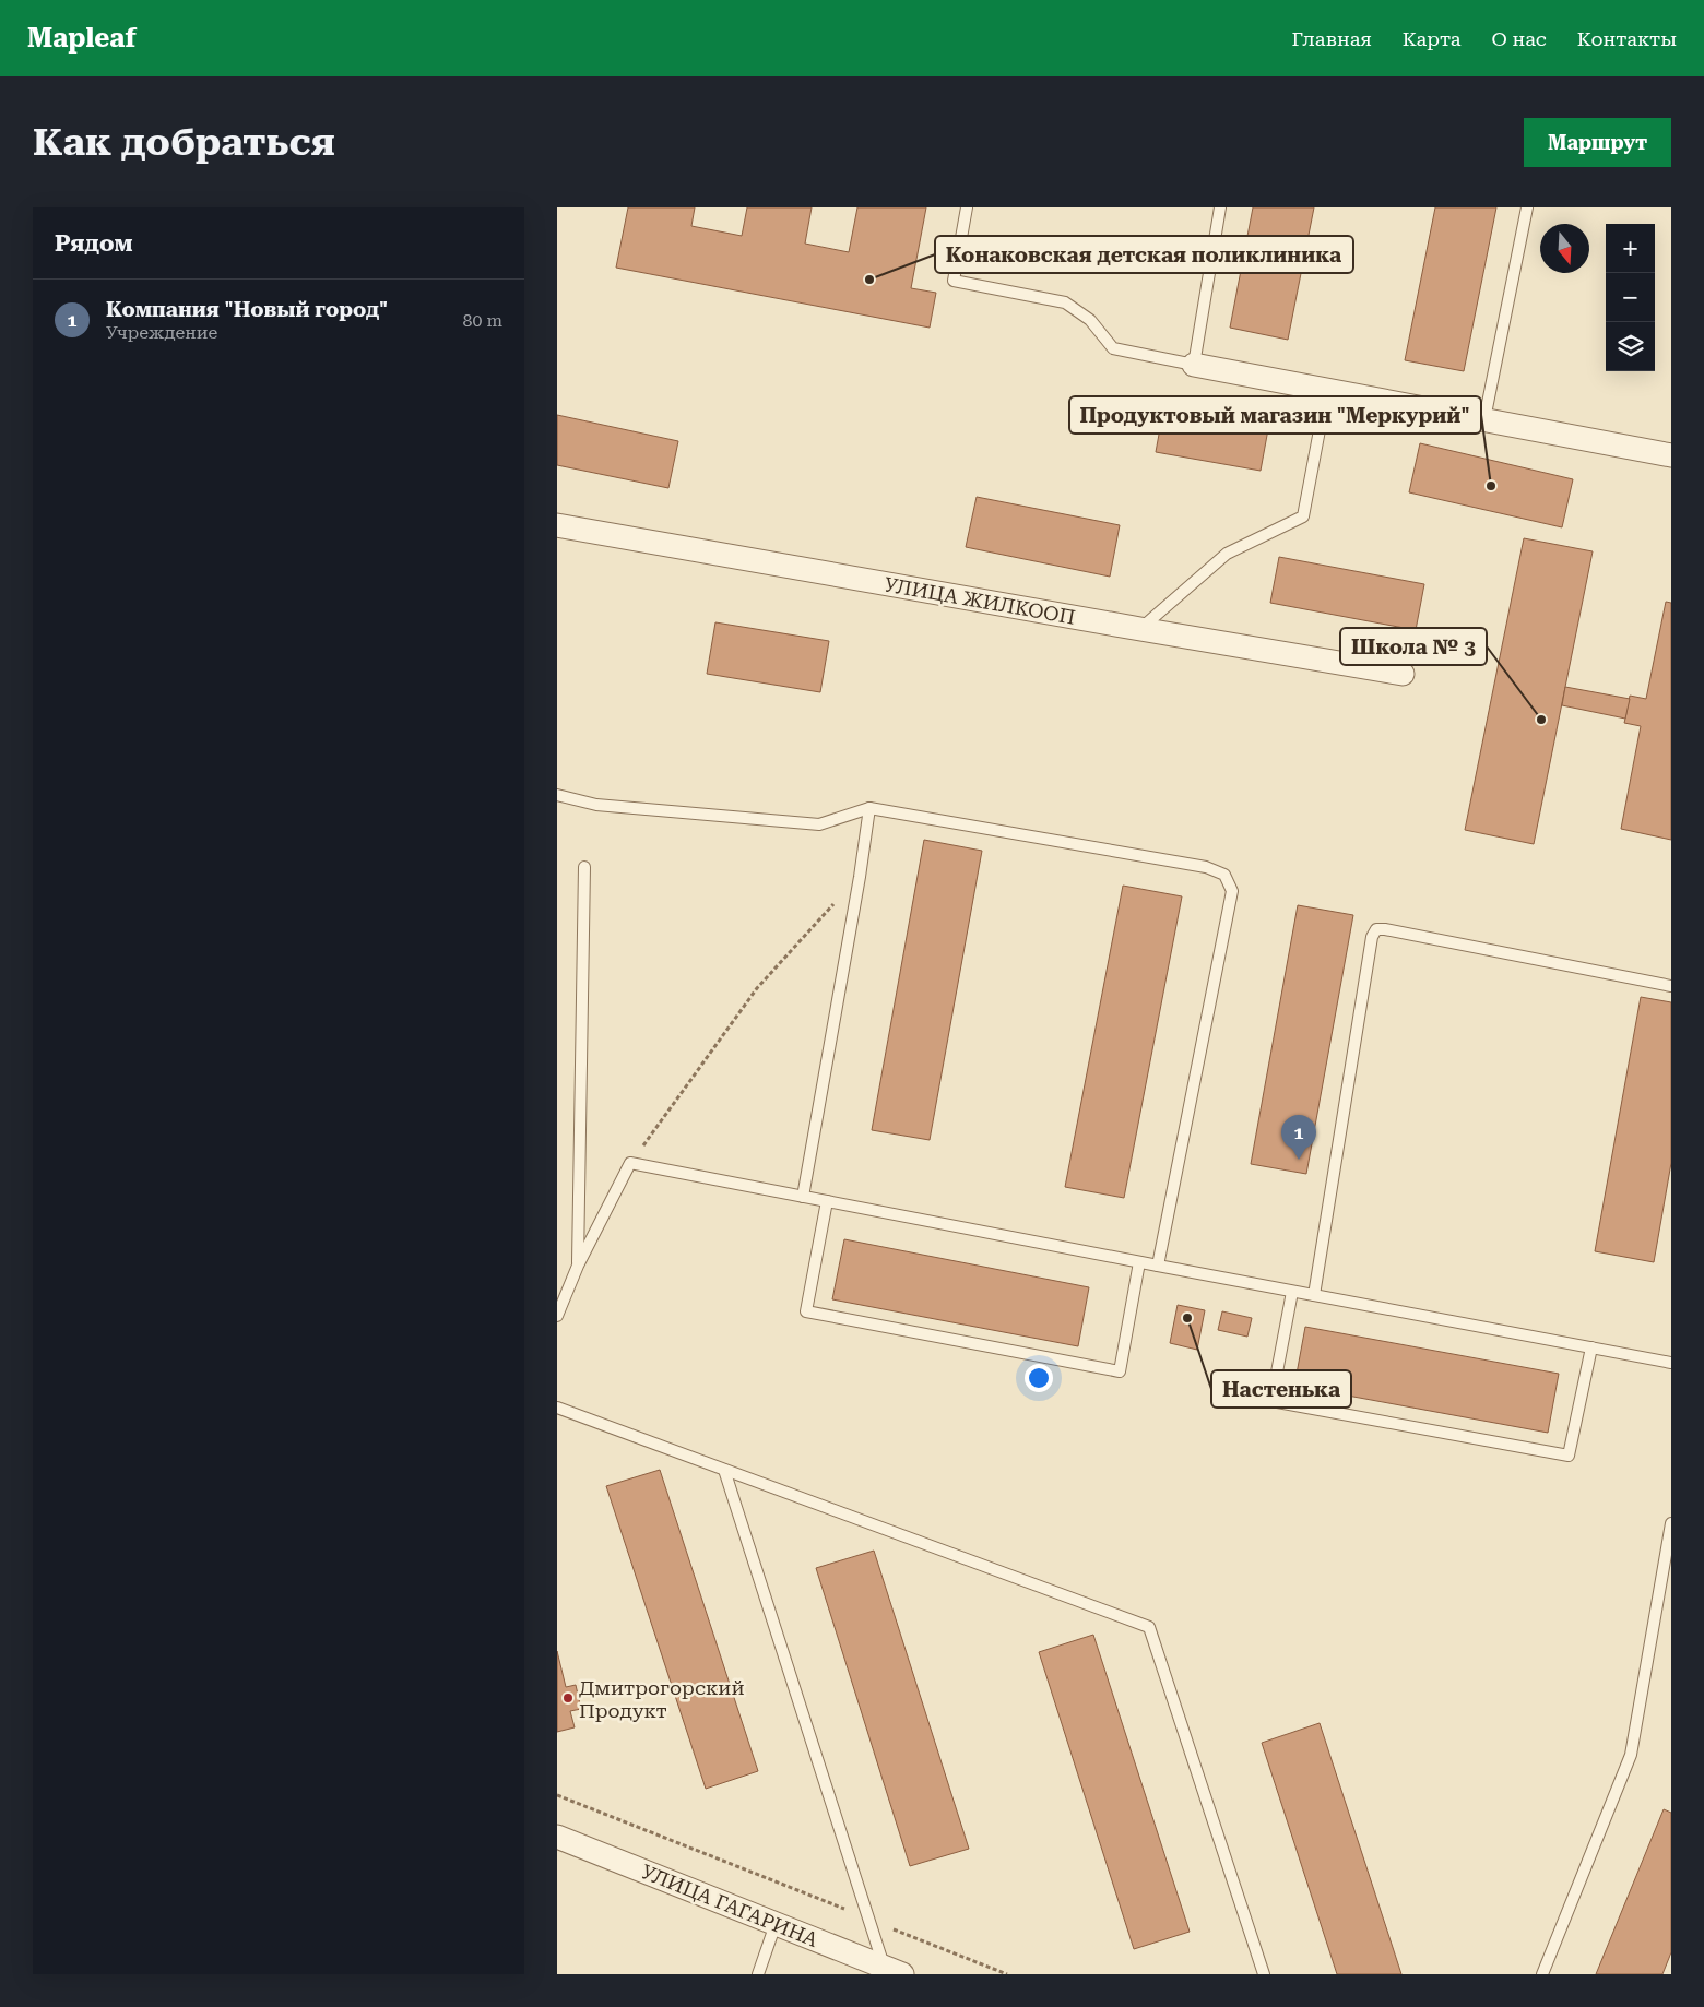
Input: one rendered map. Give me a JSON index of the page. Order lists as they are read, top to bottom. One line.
{"streets":{"street":["УЛИЦА ЖИЛКООП","УЛИЦА ГАГАРИНА"]},"places":["Конаковская детская поликлиника","Продуктовый магазин \"Меркурий\"","Школа № 3","Настенька","Дмитрогорский Продукт"],"north":"bottom","page":{"header":"Mapleaf","nav":["Главная","Карта","О нас","Контакты"],"buttons":"Маршрут","title":"Как добраться","heading":"Рядом","map_buttons":["+","−"],"list":[{"mark":"1","name":"Компания \"Новый город\"","note":"Учреждение","value":"80 m"}],"pins":"1"}}
